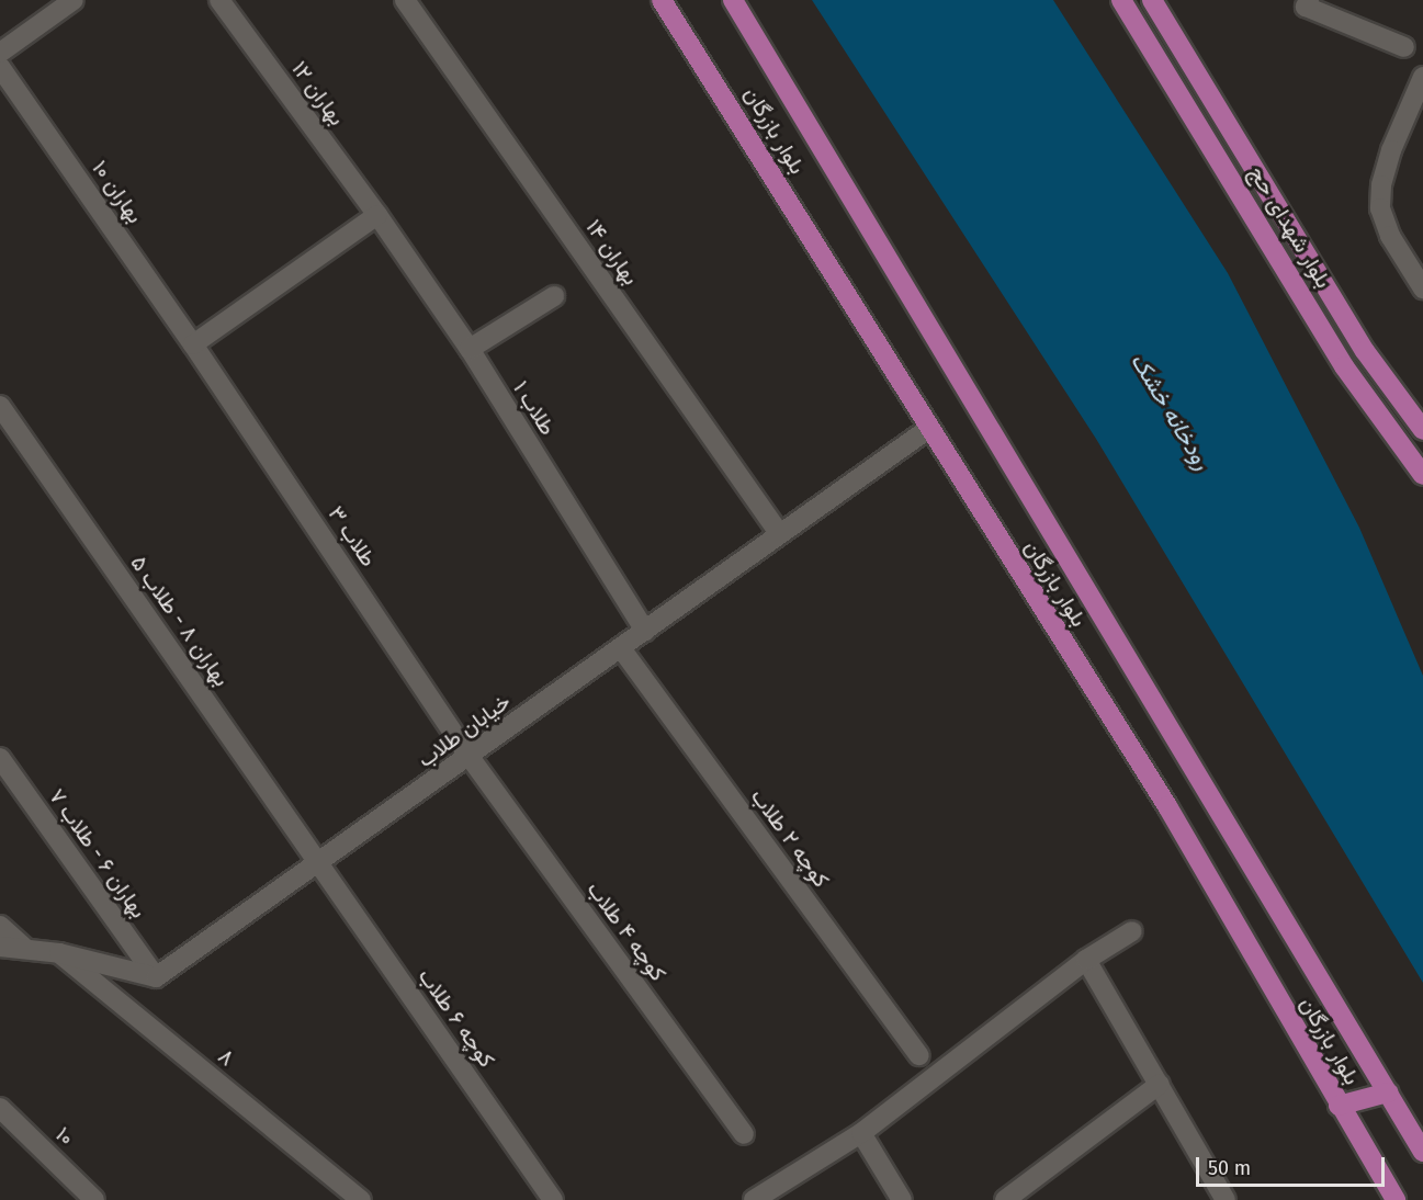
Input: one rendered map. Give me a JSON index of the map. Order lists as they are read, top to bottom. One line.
{"streets":{"main road":["بلوار بازرگان","بلوار شهدای حج"],"street":["بهاران ۱۲","بهاران ۱۰","بهاران ۱۴","طلاب ۱","طلاب ۳","بهاران ۸ - طلاب ۵","خیابان طلاب","کوچه ۲ طلاب","بهاران ۶ - طلاب ۷","کوچه ۴ طلاب","کوچه ۶ طلاب","۸","۱۰"]},"crossings":[["بهاران ۱۲","طلاب ۱"],["بلوار بازرگان","خیابان طلاب"],["بهاران ۱۰","طلاب ۳"],["بهاران ۱۴","خیابان طلاب"],["طلاب ۱","خیابان طلاب"],["طلاب ۳","خیابان طلاب"],["طلاب ۳","کوچه ۴ طلاب"],["بهاران ۸ - طلاب ۵","خیابان طلاب"],["بهاران ۸ - طلاب ۵","کوچه ۶ طلاب"],["خیابان طلاب","کوچه ۲ طلاب"],["خیابان طلاب","بهاران ۶ - طلاب ۷"],["خیابان طلاب","کوچه ۴ طلاب"],["خیابان طلاب","کوچه ۶ طلاب"]],"water":["رودخانه خشک"],"scale_bar":"50 m"}
